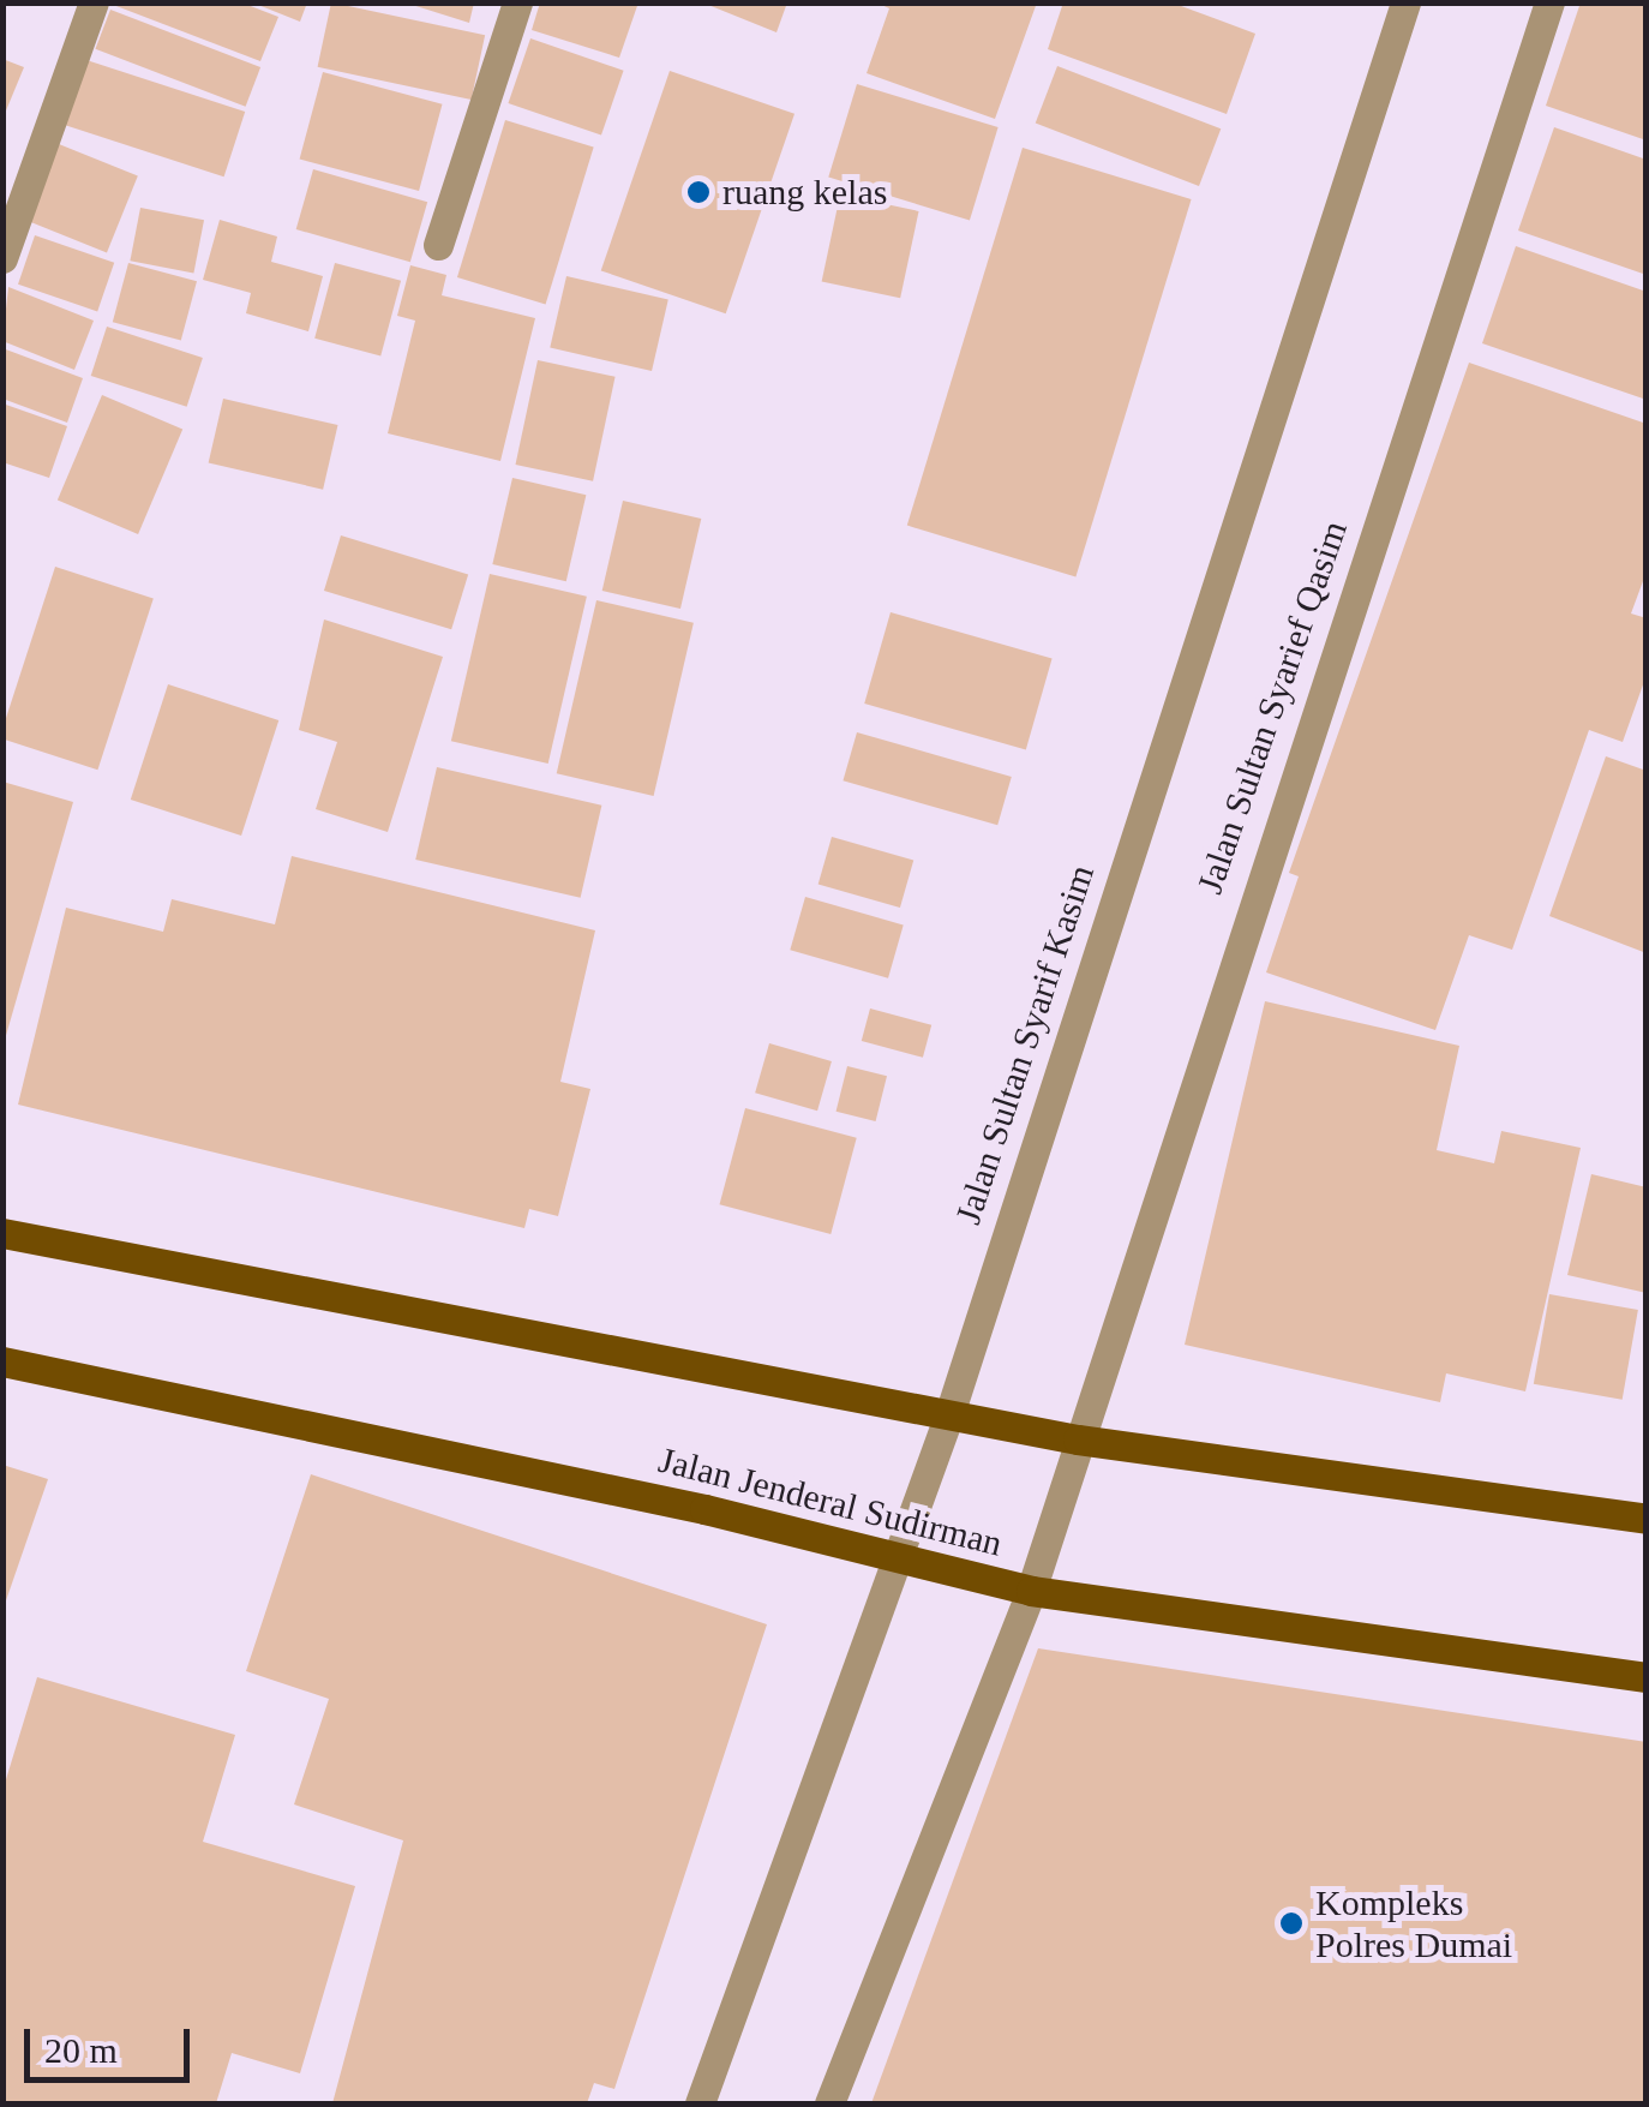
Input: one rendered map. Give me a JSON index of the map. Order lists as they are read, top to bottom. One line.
{"streets":{"main road":["Jalan Jenderal Sudirman"],"street":["Jalan Sultan Syarief Qasim","Jalan Sultan Syarif Kasim"]},"crossings":[["Jalan Sultan Syarif Kasim","Jalan Jenderal Sudirman"]],"places":["ruang kelas","Kompleks Polres Dumai"],"scale_bar":"20 m"}
